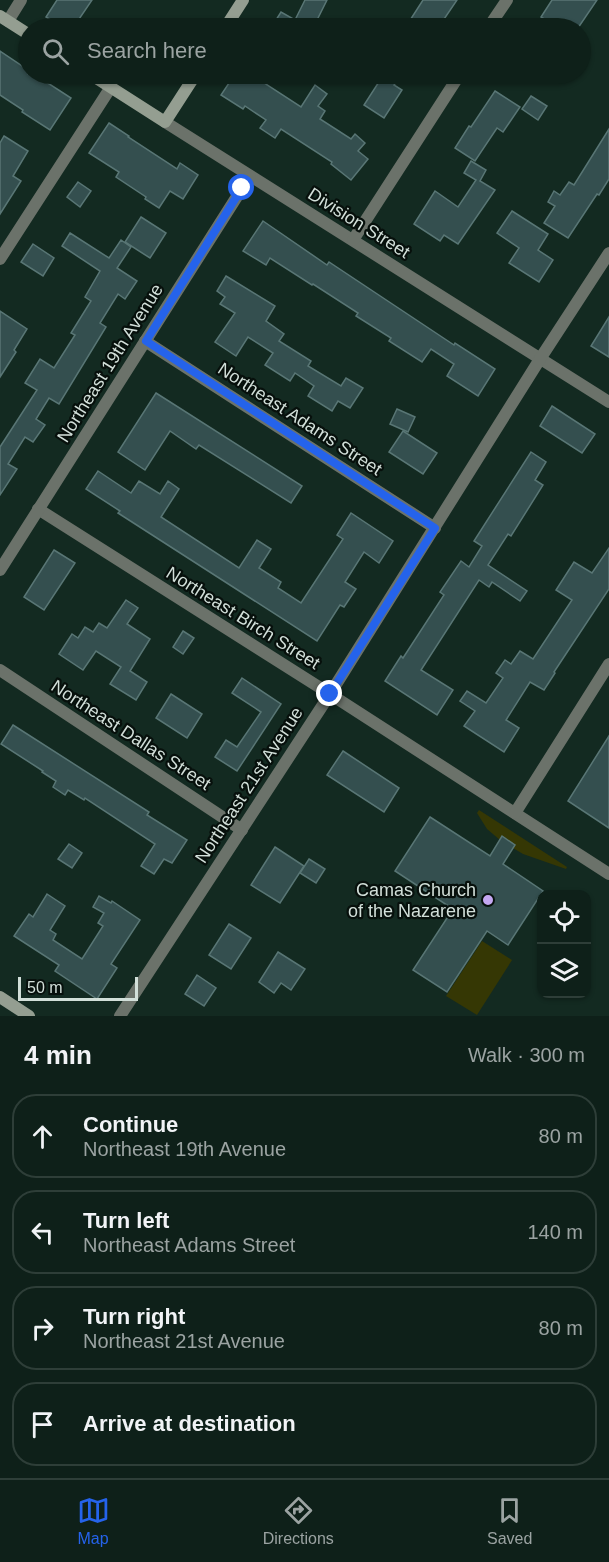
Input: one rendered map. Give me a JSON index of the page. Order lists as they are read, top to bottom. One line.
{"streets":{"street":["Division Street","Northeast 19th Avenue","Northeast Adams Street","Northeast Birch Street","Northeast Dallas Street","Northeast 21st Avenue"]},"crossings":[["Division Street","Northeast 19th Avenue"],["Division Street","Northeast 21st Avenue"],["Northeast 19th Avenue","Northeast Adams Street"],["Northeast 19th Avenue","Northeast Birch Street"],["Northeast Adams Street","Northeast 21st Avenue"],["Northeast Birch Street","Northeast 21st Avenue"],["Northeast Dallas Street","Northeast 21st Avenue"]],"places":["Camas Church of the Nazarene"],"scale_bar":"50 m","page":{"search":"Search here","scale":"50 m","heading":["4 min","Walk · 300 m"],"list":[["Continue","Northeast 19th Avenue","80 m"],["Turn left","Northeast Adams Street","140 m"],["Turn right","Northeast 21st Avenue","80 m"],"Arrive at destination"],"nav":["Map","Directions","Saved"]}}
